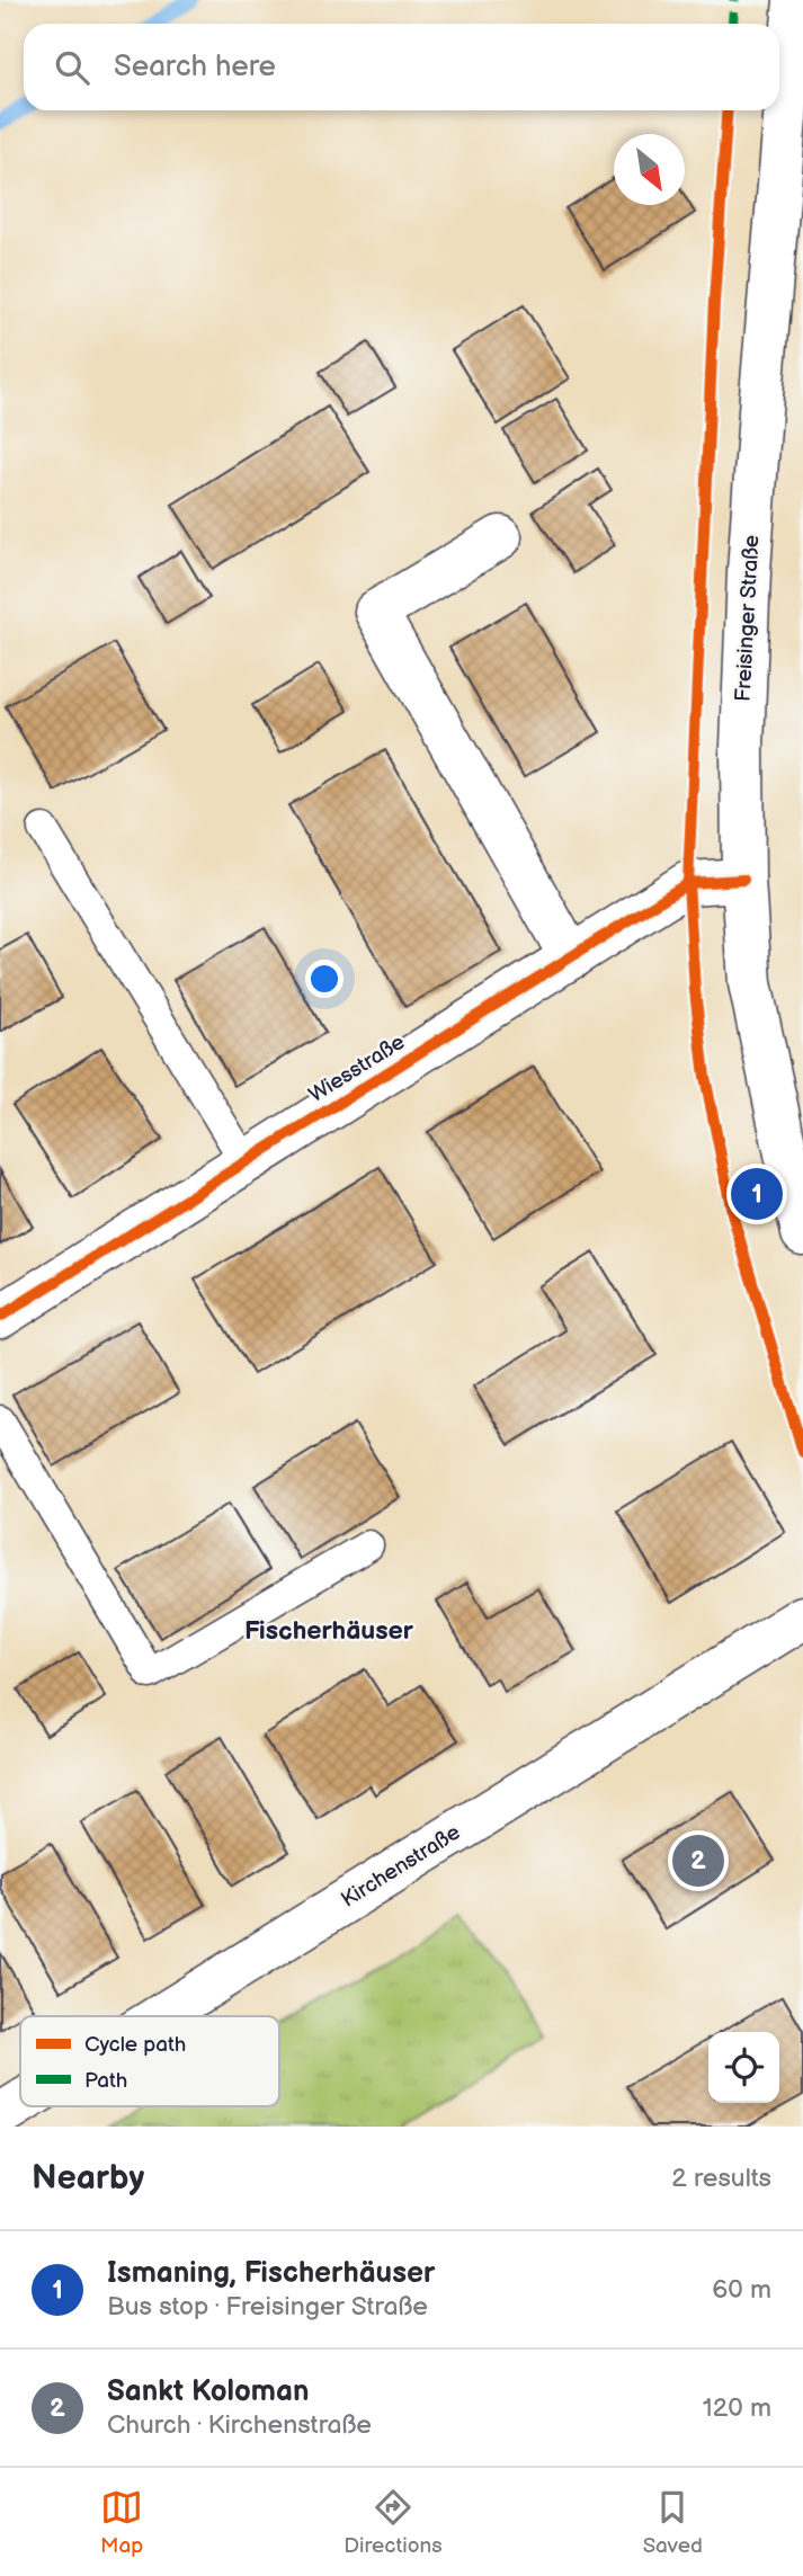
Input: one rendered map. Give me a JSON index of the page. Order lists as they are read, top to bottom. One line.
{"streets":{"street":["Freisinger Straße","Wiesstraße","Kirchenstraße"]},"crossings":[["Freisinger Straße","Wiesstraße"]],"districts":["Fischerhäuser"],"legend":["Cycle path","Path"],"north":"bottom right","page":{"search":"Search here","pins":["1","2"],"heading":["Nearby","2 results"],"list":[{"mark":"1","name":"Ismaning, Fischerhäuser","note":"Bus stop · Freisinger Straße","value":"60 m"},{"mark":"2","name":"Sankt Koloman","note":"Church · Kirchenstraße","value":"120 m"}],"nav":["Map","Directions","Saved"]}}
